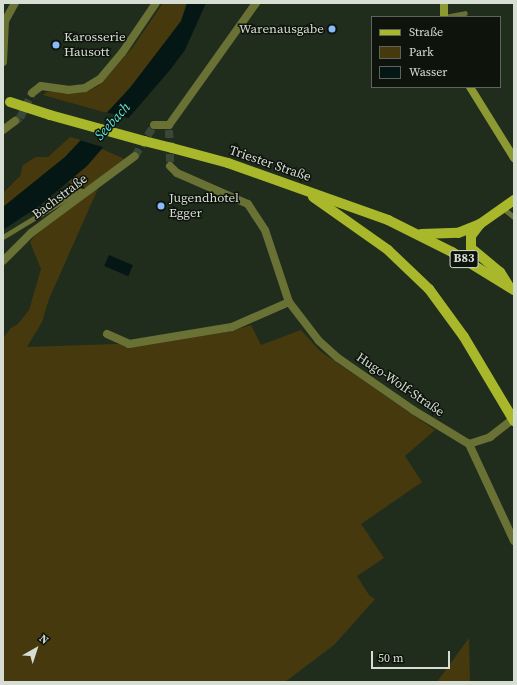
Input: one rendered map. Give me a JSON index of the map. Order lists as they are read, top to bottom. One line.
{"streets":{"main road":["Triester Straße","B83"],"street":["Bachstraße","Hugo-Wolf-Straße"]},"water":["Seebach"],"places":["Warenausgabe","Karosserie Hausott","Jugendhotel Egger"],"legend":["Straße","Park","Wasser"],"scale_bar":"50 m","north":"top right"}
